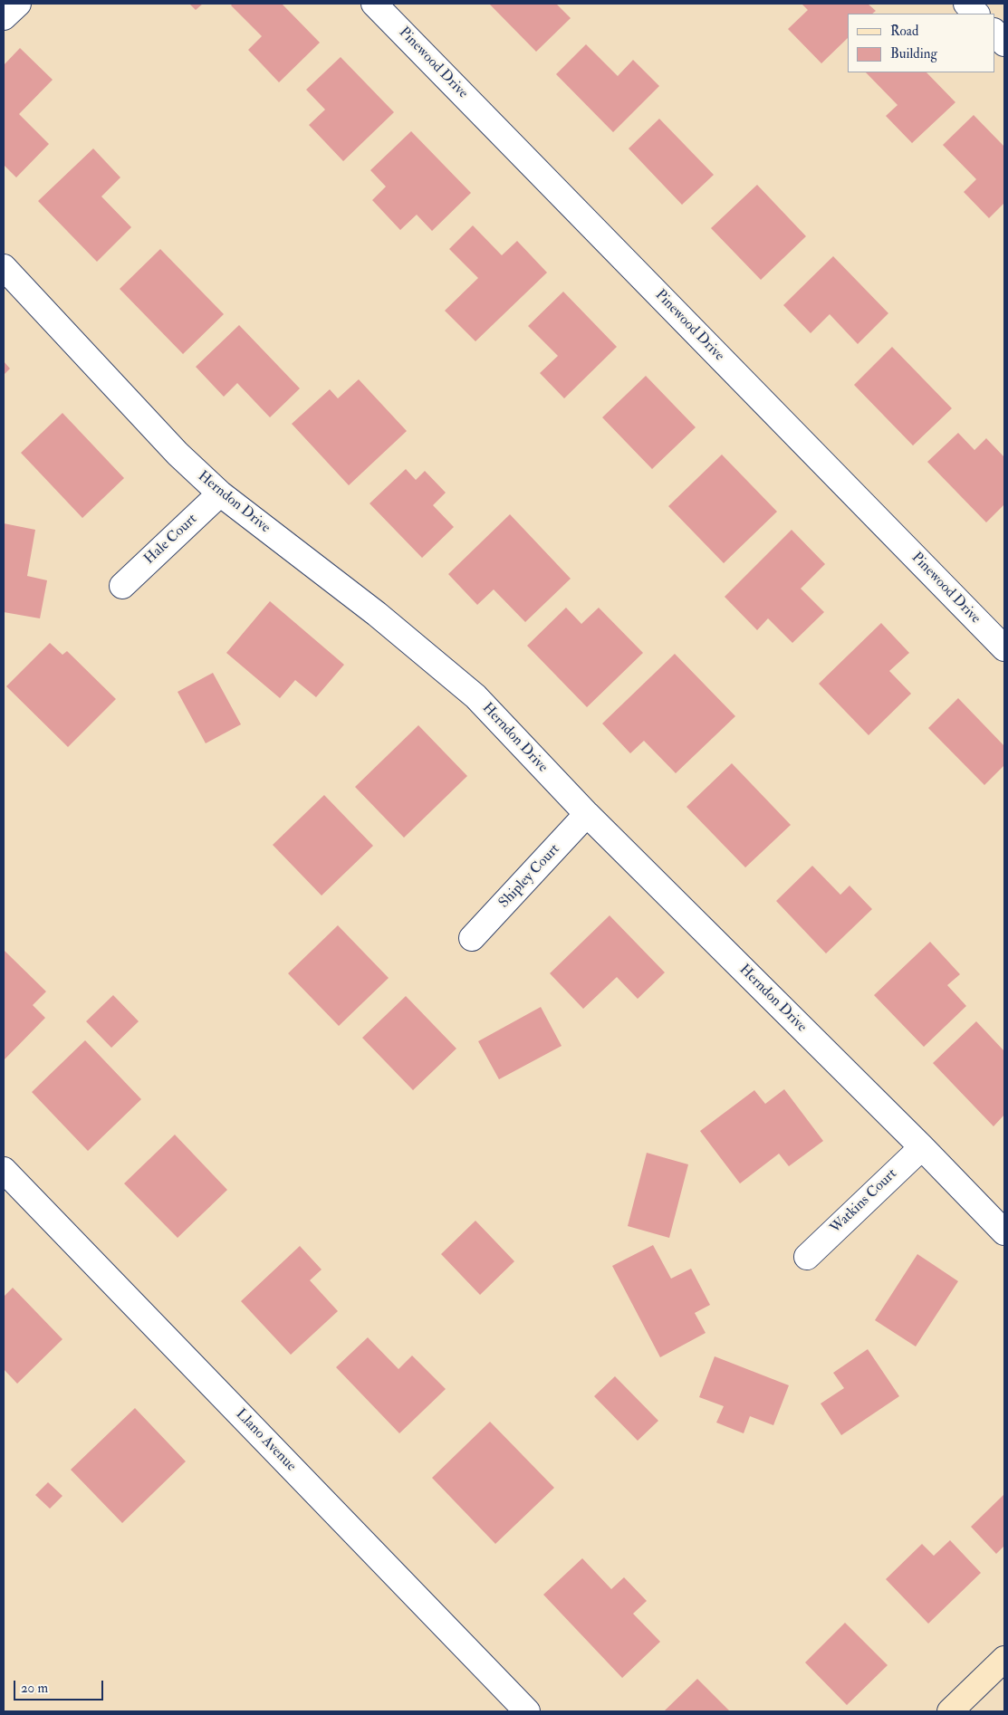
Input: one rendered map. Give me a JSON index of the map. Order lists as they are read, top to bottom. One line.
{"streets":{"street":["Pinewood Drive","Herndon Drive","Hale Court","Shipley Court","Watkins Court","Llano Avenue"]},"crossings":[["Herndon Drive","Hale Court"],["Herndon Drive","Shipley Court"],["Herndon Drive","Watkins Court"]],"legend":["Road","Building"],"scale_bar":"20 m"}
